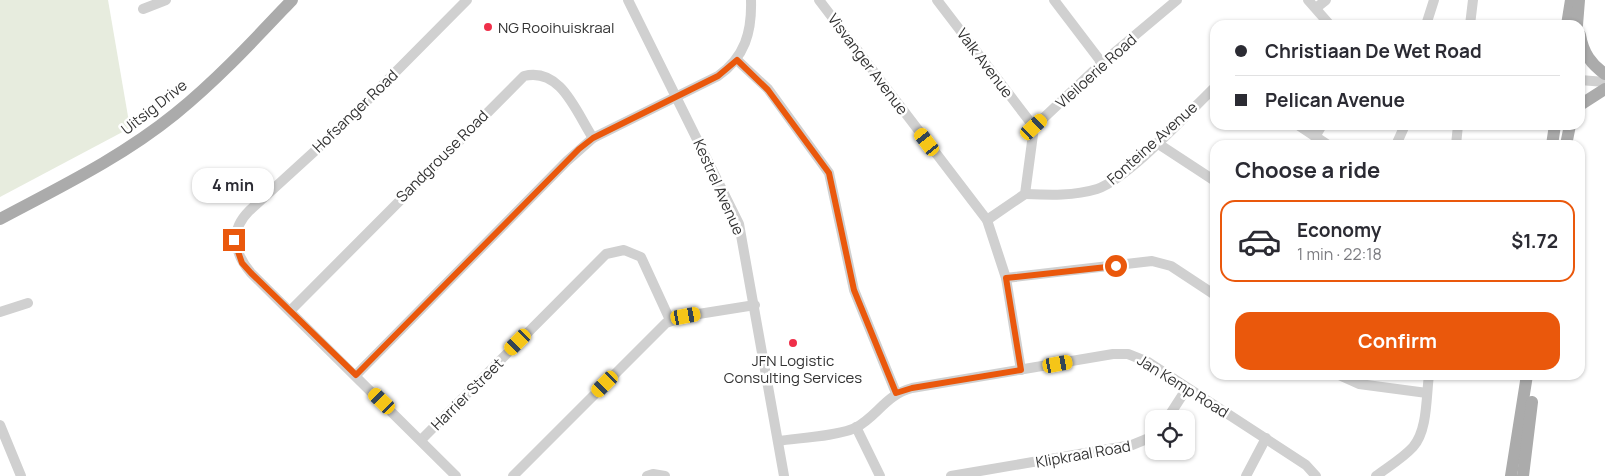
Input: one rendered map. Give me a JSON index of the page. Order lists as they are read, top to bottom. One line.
{"streets":{"main road":["Uitsig Drive"],"street":["Valk Avenue","Visvanger Avenue","Vleiloerie Road","Hofsanger Road","Fonteine Avenue","Sandgrouse Road","Kestrel Avenue","Jan Kemp Road","Harrier Street","Klipkraal Road"]},"crossings":[["Valk Avenue","Vleiloerie Road"],["Visvanger Avenue","Jan Kemp Road"],["Hofsanger Road","Sandgrouse Road"]],"places":["NG Rooihuiskraal","JFN Logistic Consulting Services"],"page":{"banner":["Christiaan De Wet Road","Pelican Avenue"],"heading":"Choose a ride","bubble":"4 min","list":[{"name":"Economy","note":"1 min · 22:18","value":"$1.72"}],"buttons":"Confirm"}}
